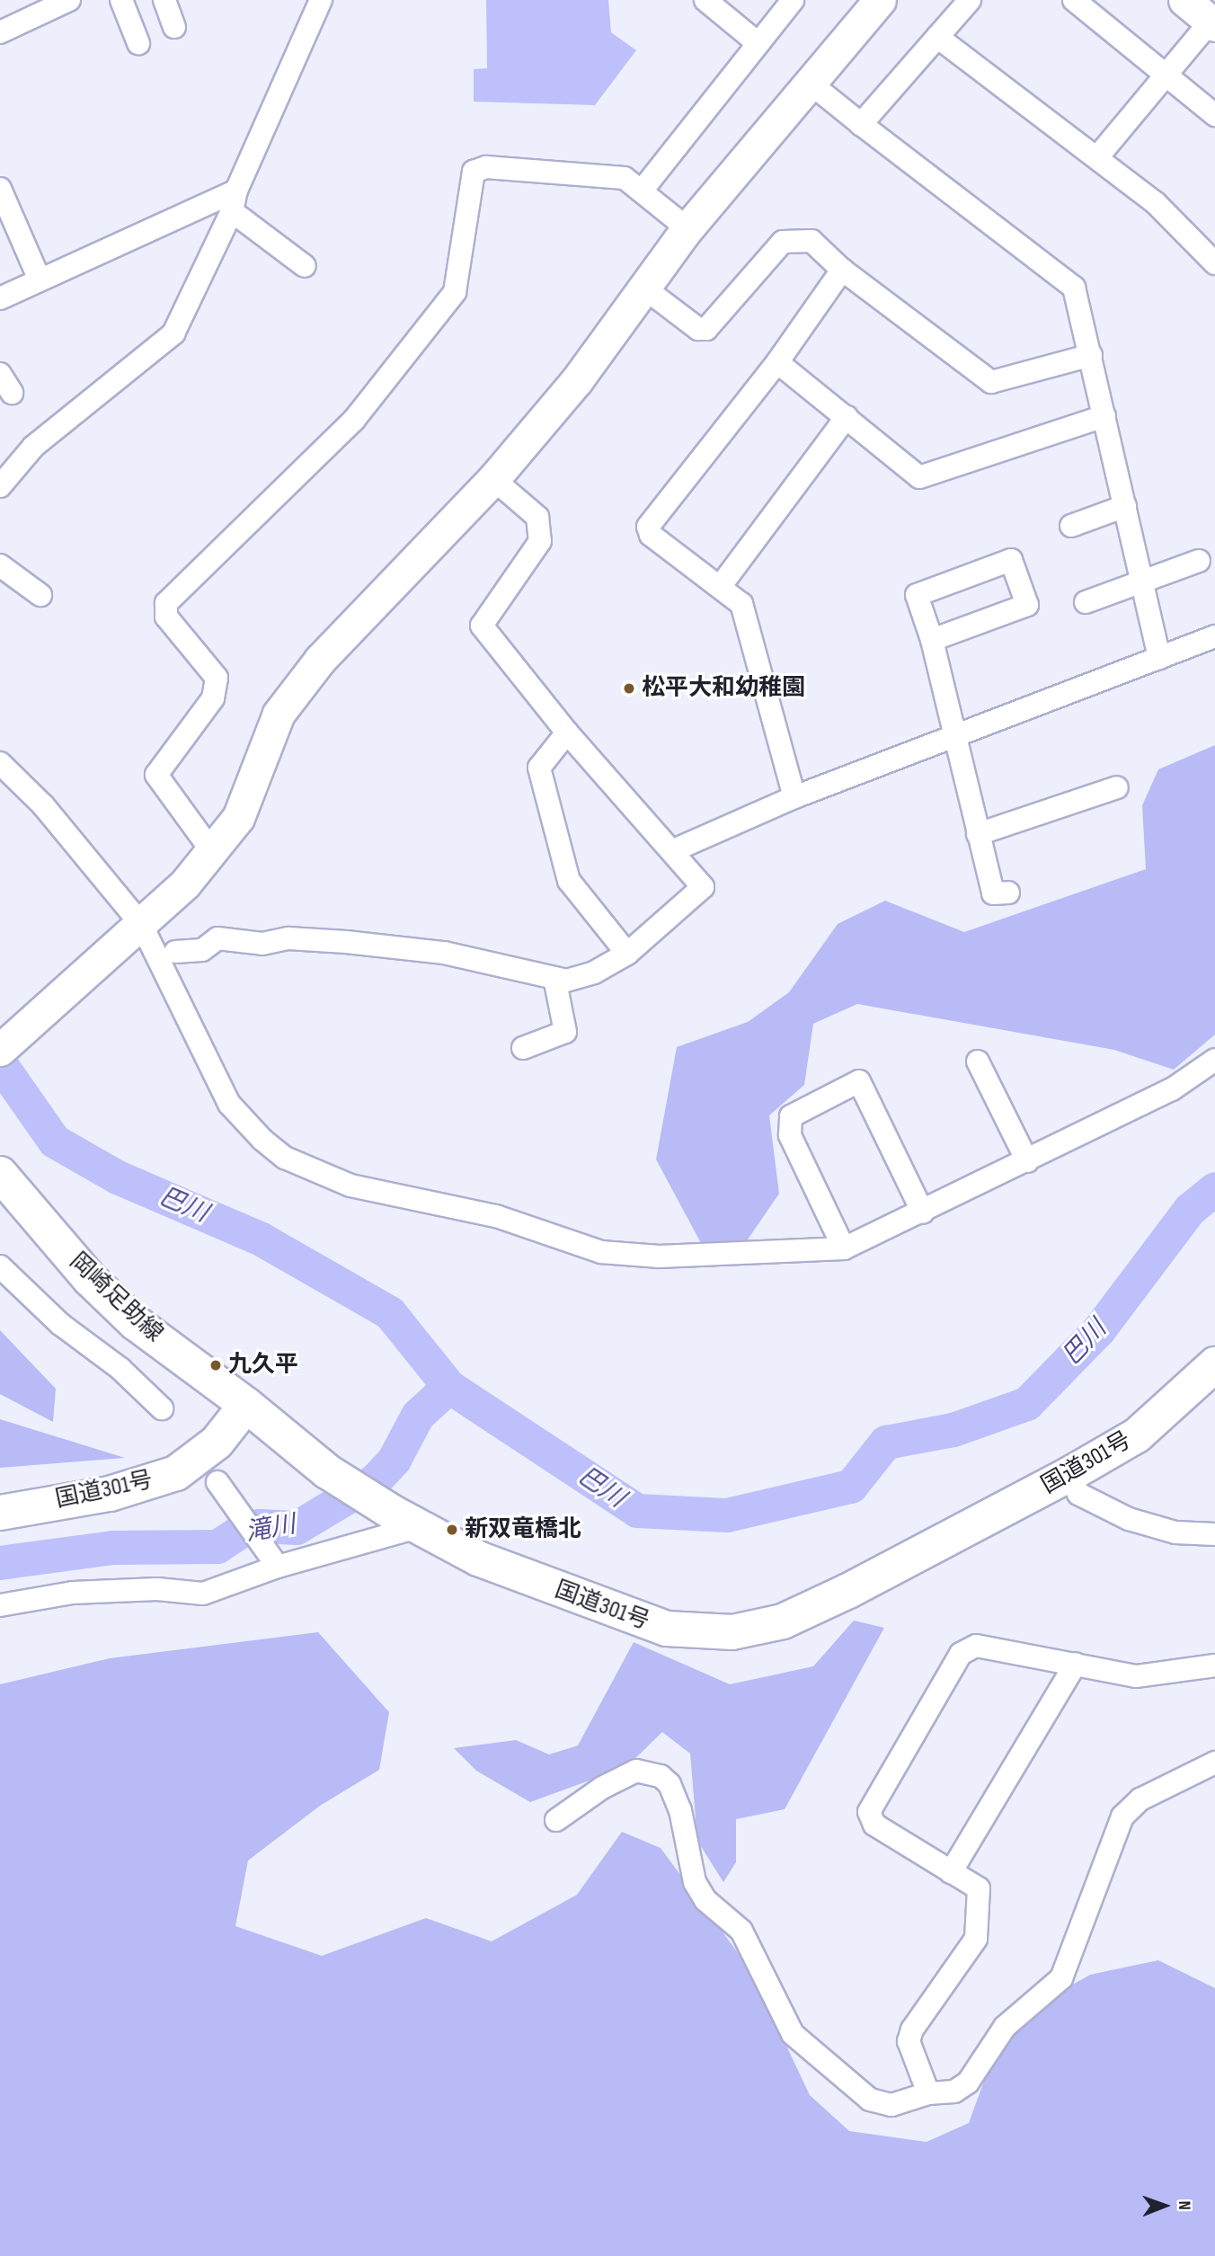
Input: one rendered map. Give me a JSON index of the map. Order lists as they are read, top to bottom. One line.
{"streets":{"main road":["岡崎足助線","国道301号"]},"crossings":[["岡崎足助線","国道301号"]],"water":["巴川","滝川"],"places":["松平大和幼稚園","九久平","新双竜橋北"],"north":"right"}
